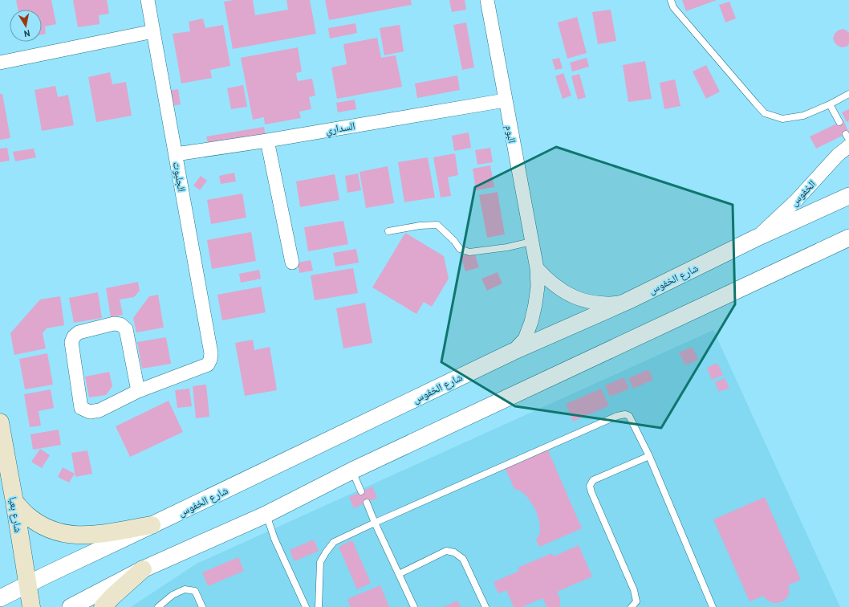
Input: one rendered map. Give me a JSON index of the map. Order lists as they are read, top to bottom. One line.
{"streets":{"main road":["شارع بعيا"],"street":["السداري","البوم","الجلبوت","الخفوس","شارع الخفوس"]},"crossings":[["السداري","البوم"],["السداري","الجلبوت"],["البوم","شارع الخفوس"],["الخفوس","شارع الخفوس"],["شارع الخفوس","شارع بعيا"]],"north":"bottom"}
